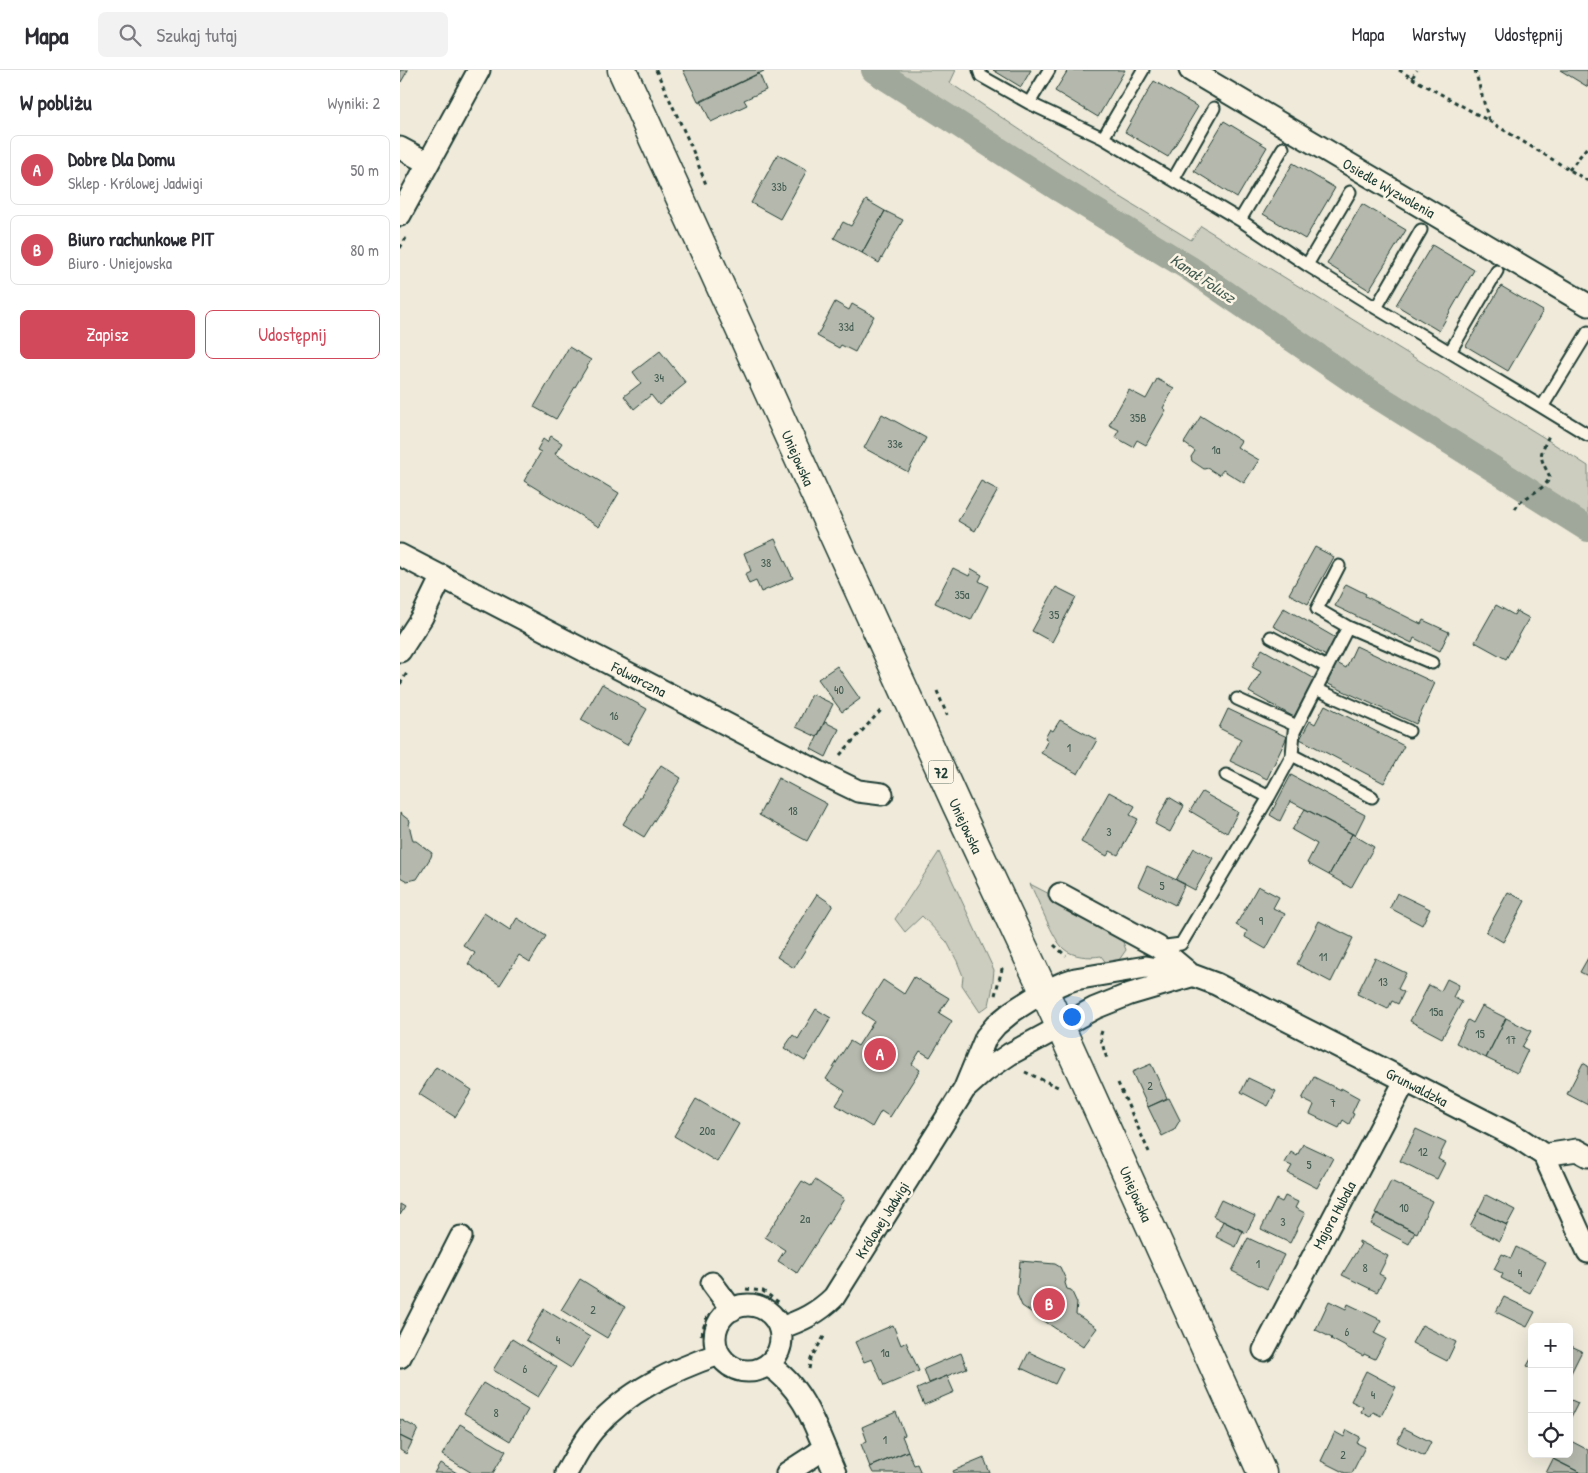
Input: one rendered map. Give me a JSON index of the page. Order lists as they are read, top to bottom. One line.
{"streets":{"main road":["Uniejowska","72"],"street":["Osiedle Wyzwolenia","Folwarczna","Grunwaldzka","Majora Hubala","Królowej Jadwigi"]},"crossings":[["Uniejowska","Grunwaldzka"],["Uniejowska","Królowej Jadwigi"],["Grunwaldzka","Majora Hubala"],["Grunwaldzka","Królowej Jadwigi"]],"water":["Kanał Folusz"],"house_numbers":["33b","33d","34","35B","33e","1a","38","35a","35","40","16","1","18","3","5","9","11","13","15a","15","17","2","7","20a","12","5","10","2a","3","1","8","4","2","6","4","1a","6","4","8","1","2"],"page":{"header":"Mapa","search":"Szukaj tutaj","nav":["Mapa","Warstwy","Udostępnij"],"heading":["W pobliżu","Wyniki: 2"],"list":[{"mark":"A","name":"Dobre Dla Domu","note":"Sklep · Królowej Jadwigi","value":"50 m"},{"mark":"B","name":"Biuro rachunkowe PIT","note":"Biuro · Uniejowska","value":"80 m"}],"buttons":["Zapisz","Udostępnij"],"pins":["A","B"],"map_buttons":["+","−"]}}
